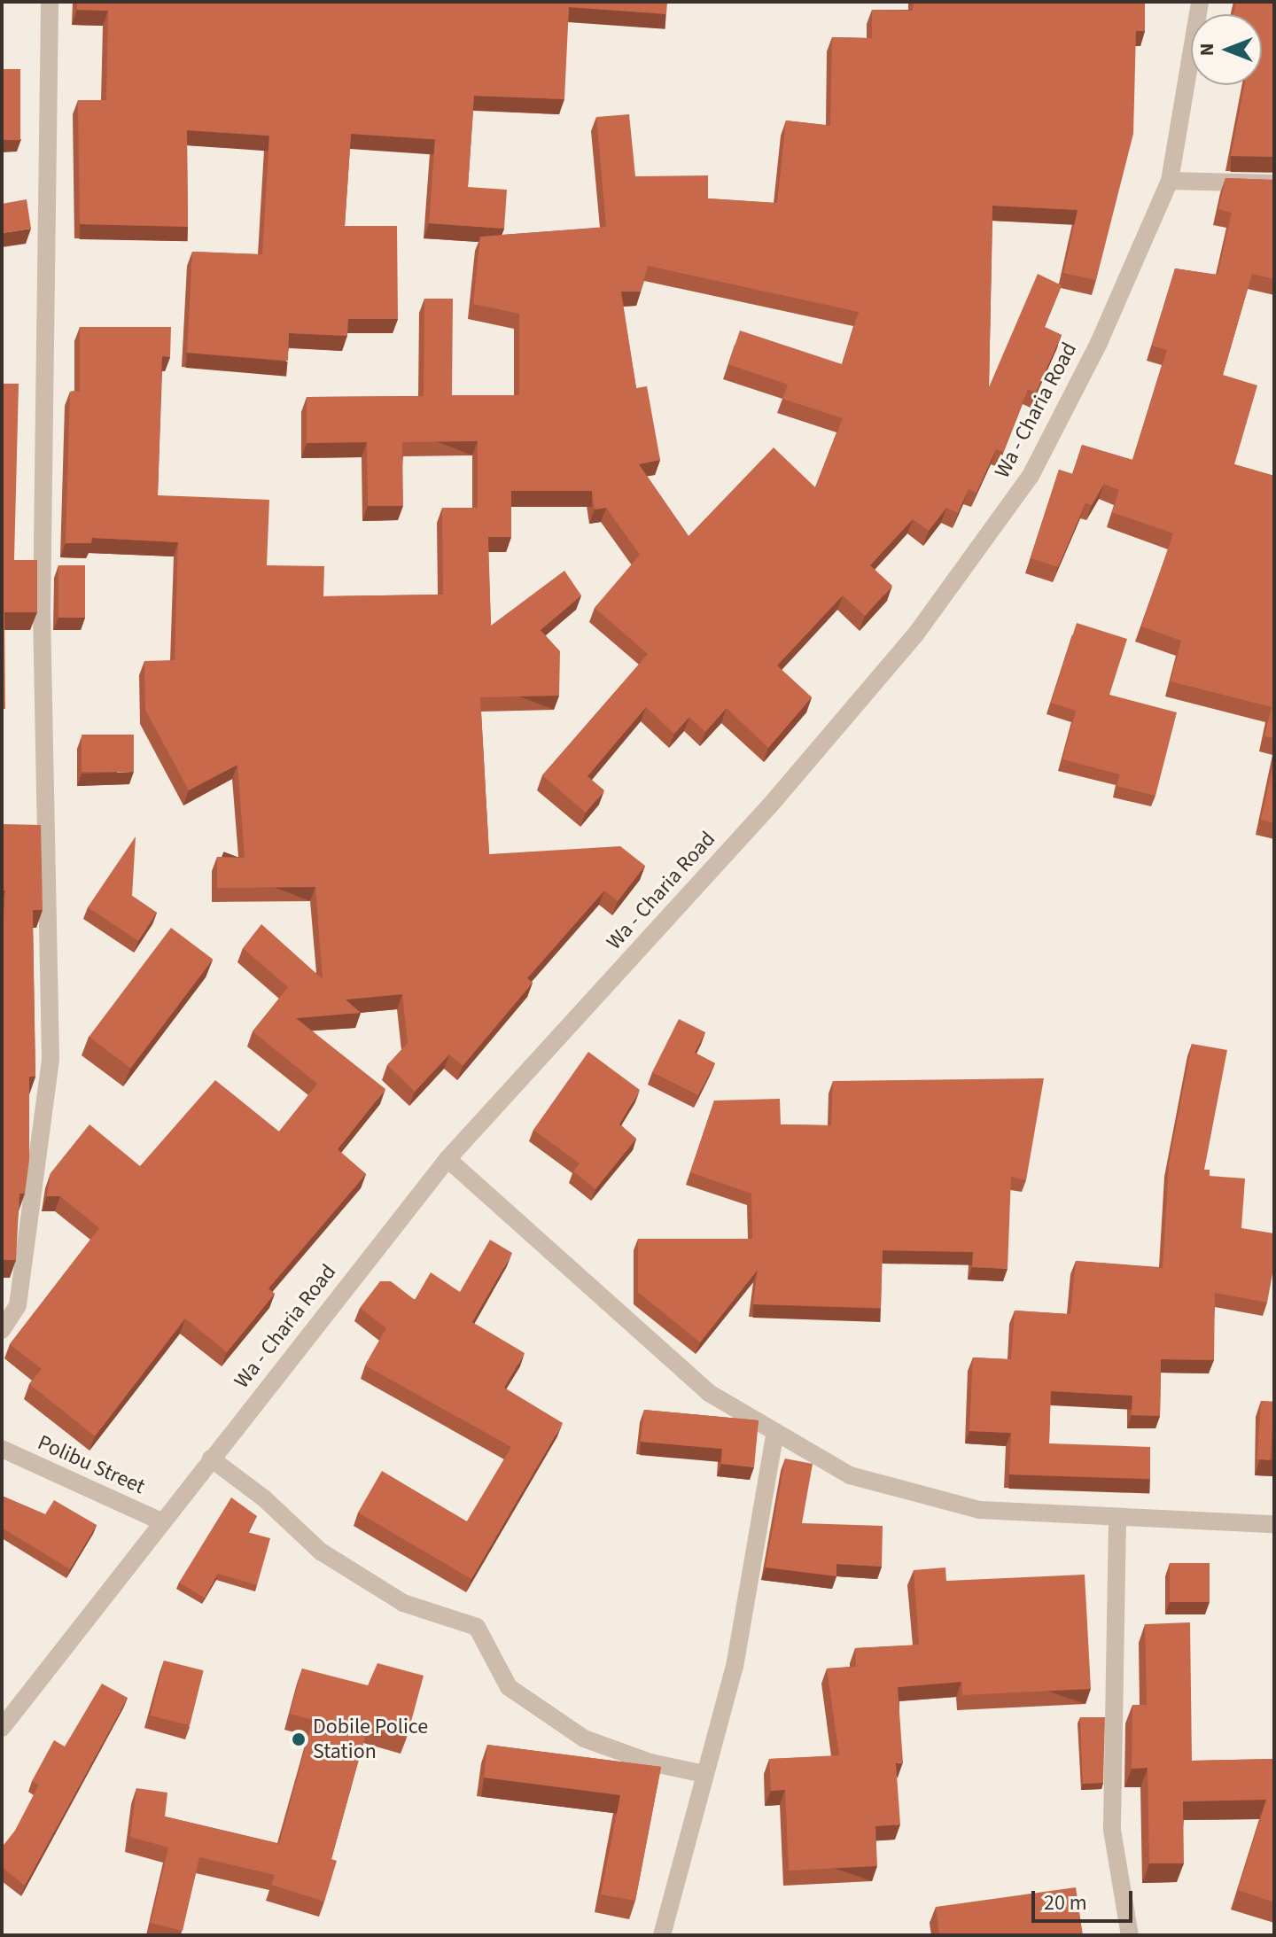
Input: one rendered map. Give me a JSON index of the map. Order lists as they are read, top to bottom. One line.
{"streets":{"street":["Wa - Charia Road","Polibu Street"]},"crossings":[["Wa - Charia Road","Polibu Street"]],"places":["Dobile Police Station"],"scale_bar":"20 m","north":"left"}
